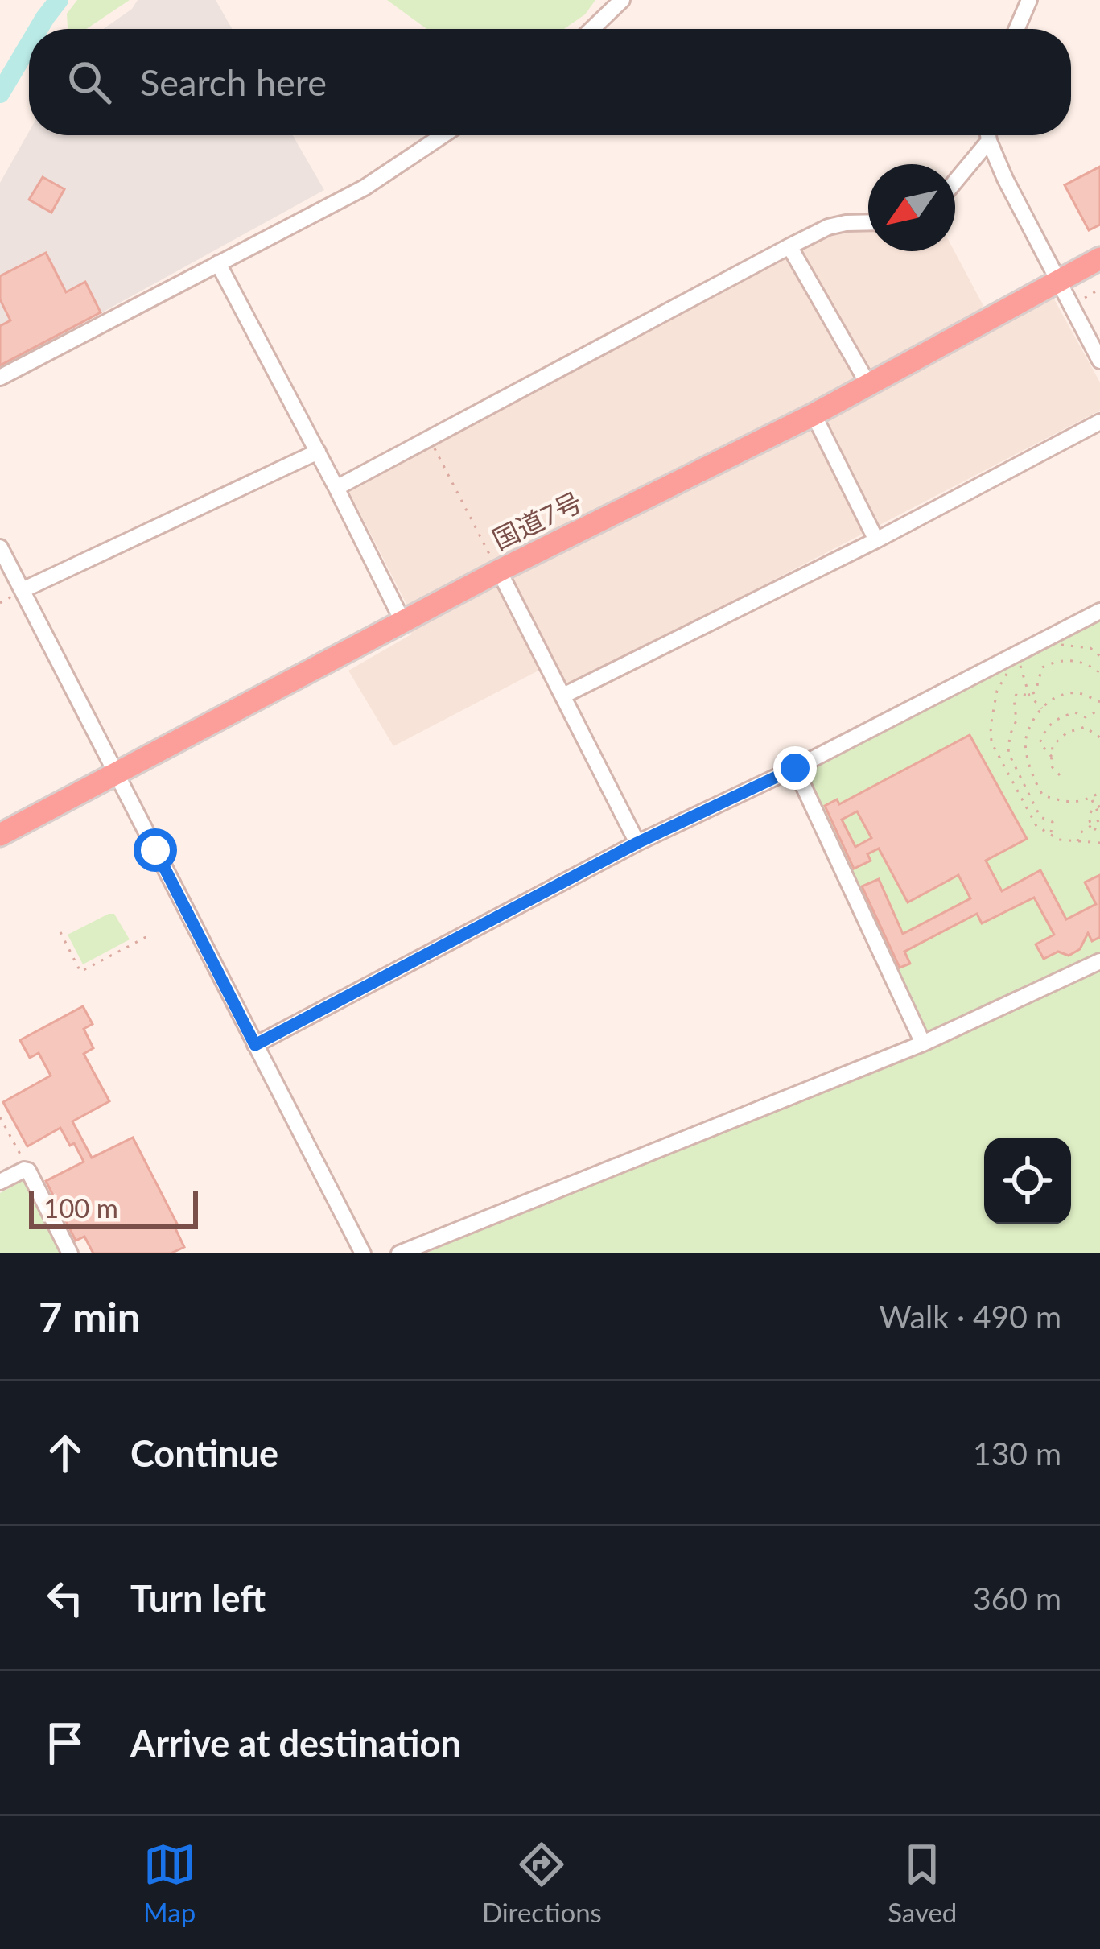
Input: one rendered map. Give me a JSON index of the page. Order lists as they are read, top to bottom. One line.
{"streets":{"highway":["国道7号"]},"scale_bar":"100 m","north":"bottom left","page":{"search":"Search here","scale":"100 m","heading":["7 min","Walk · 490 m"],"list":[["Continue","130 m"],["Turn left","360 m"],"Arrive at destination"],"nav":["Map","Directions","Saved"]}}
